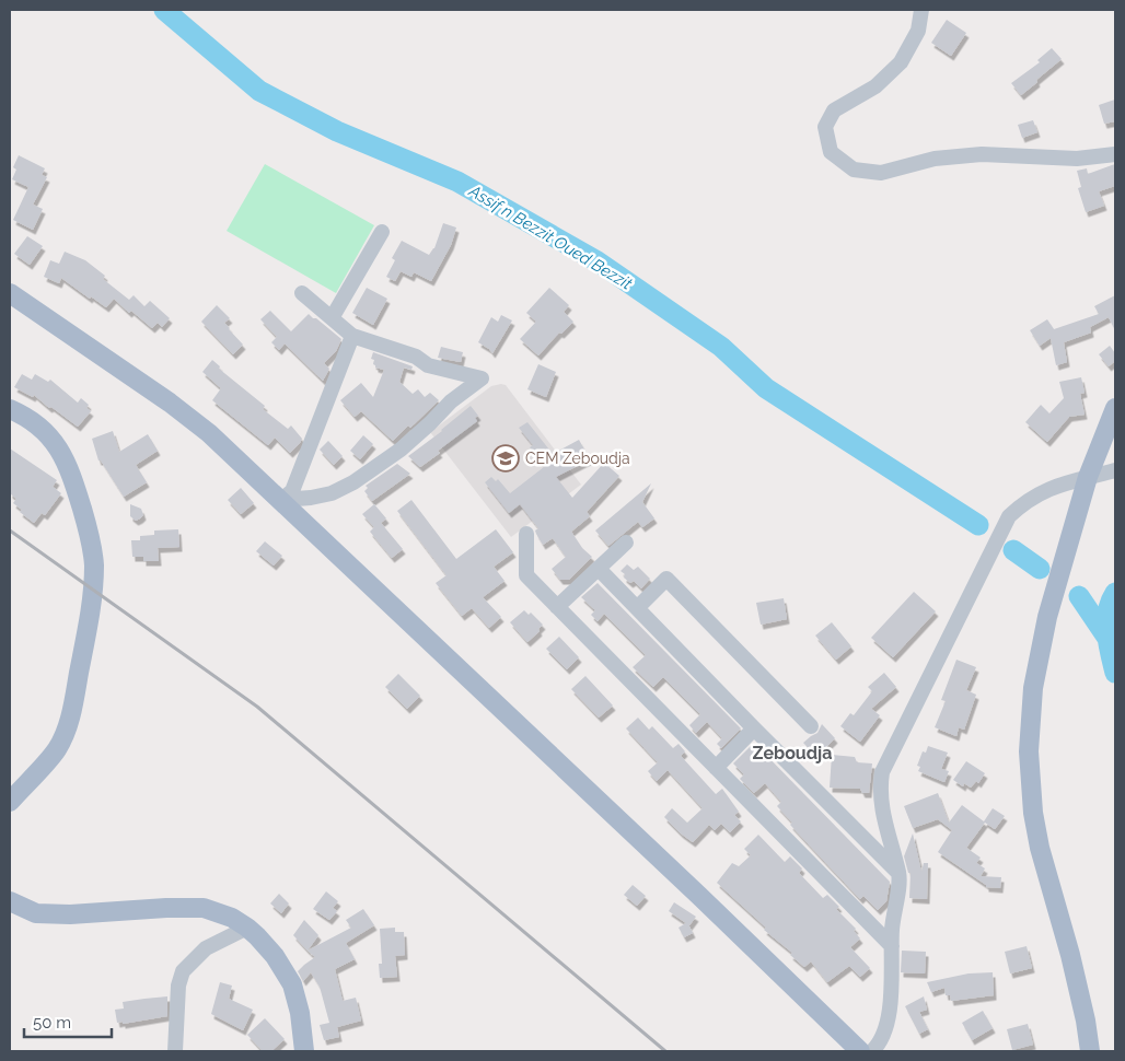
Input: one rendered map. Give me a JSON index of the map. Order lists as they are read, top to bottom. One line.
{"districts":["Zeboudja"],"water":["Assif n Bezzit Oued Bezzit"],"places":{"school or university":["CEM Zeboudja"]},"scale_bar":"50 m"}
